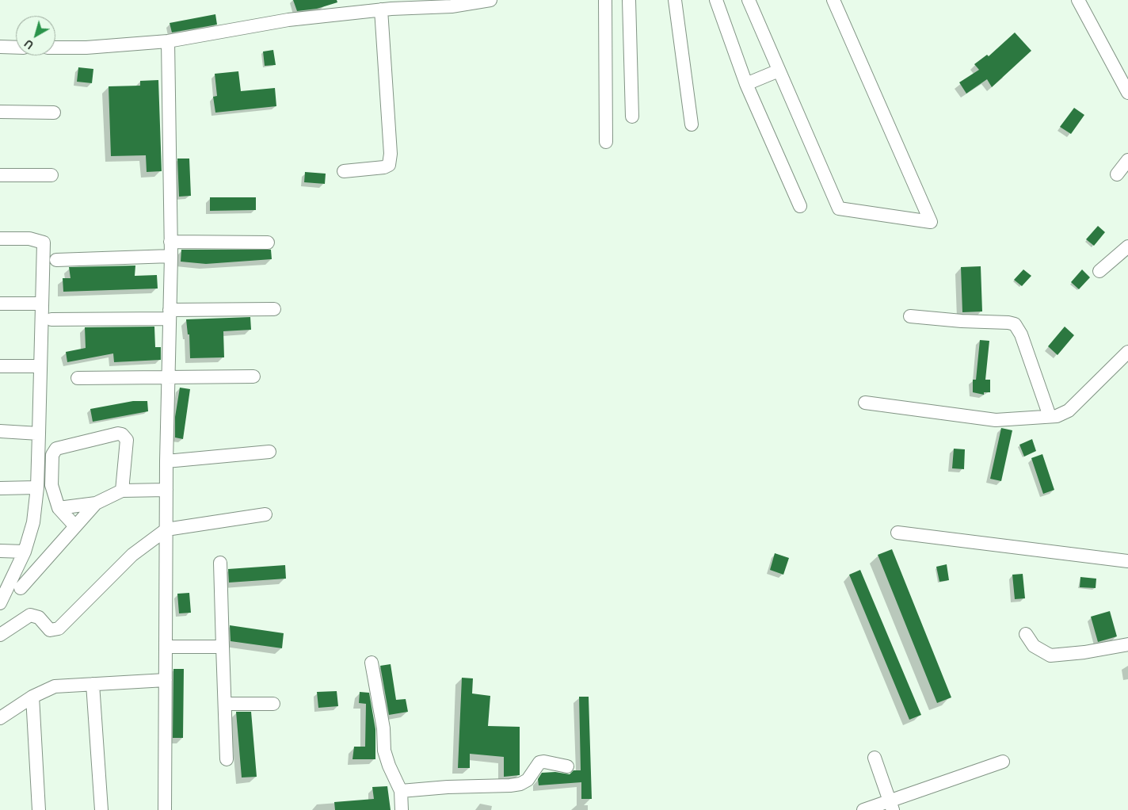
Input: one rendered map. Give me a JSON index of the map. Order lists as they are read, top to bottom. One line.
{"north":"bottom left"}
